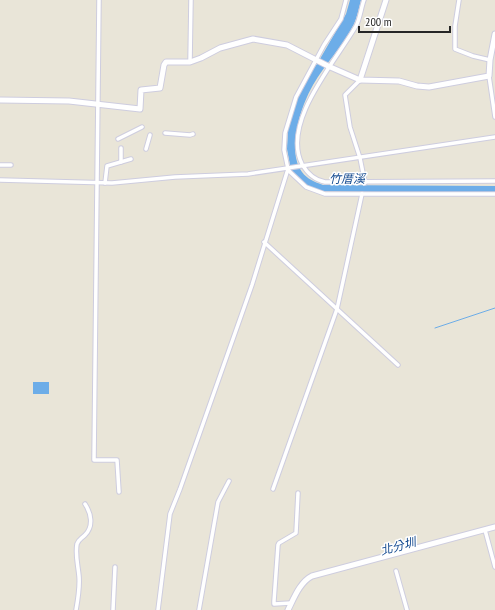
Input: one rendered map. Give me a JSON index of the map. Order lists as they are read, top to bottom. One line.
{"water":["竹厝溪","北分圳"],"scale_bar":"200 m"}
